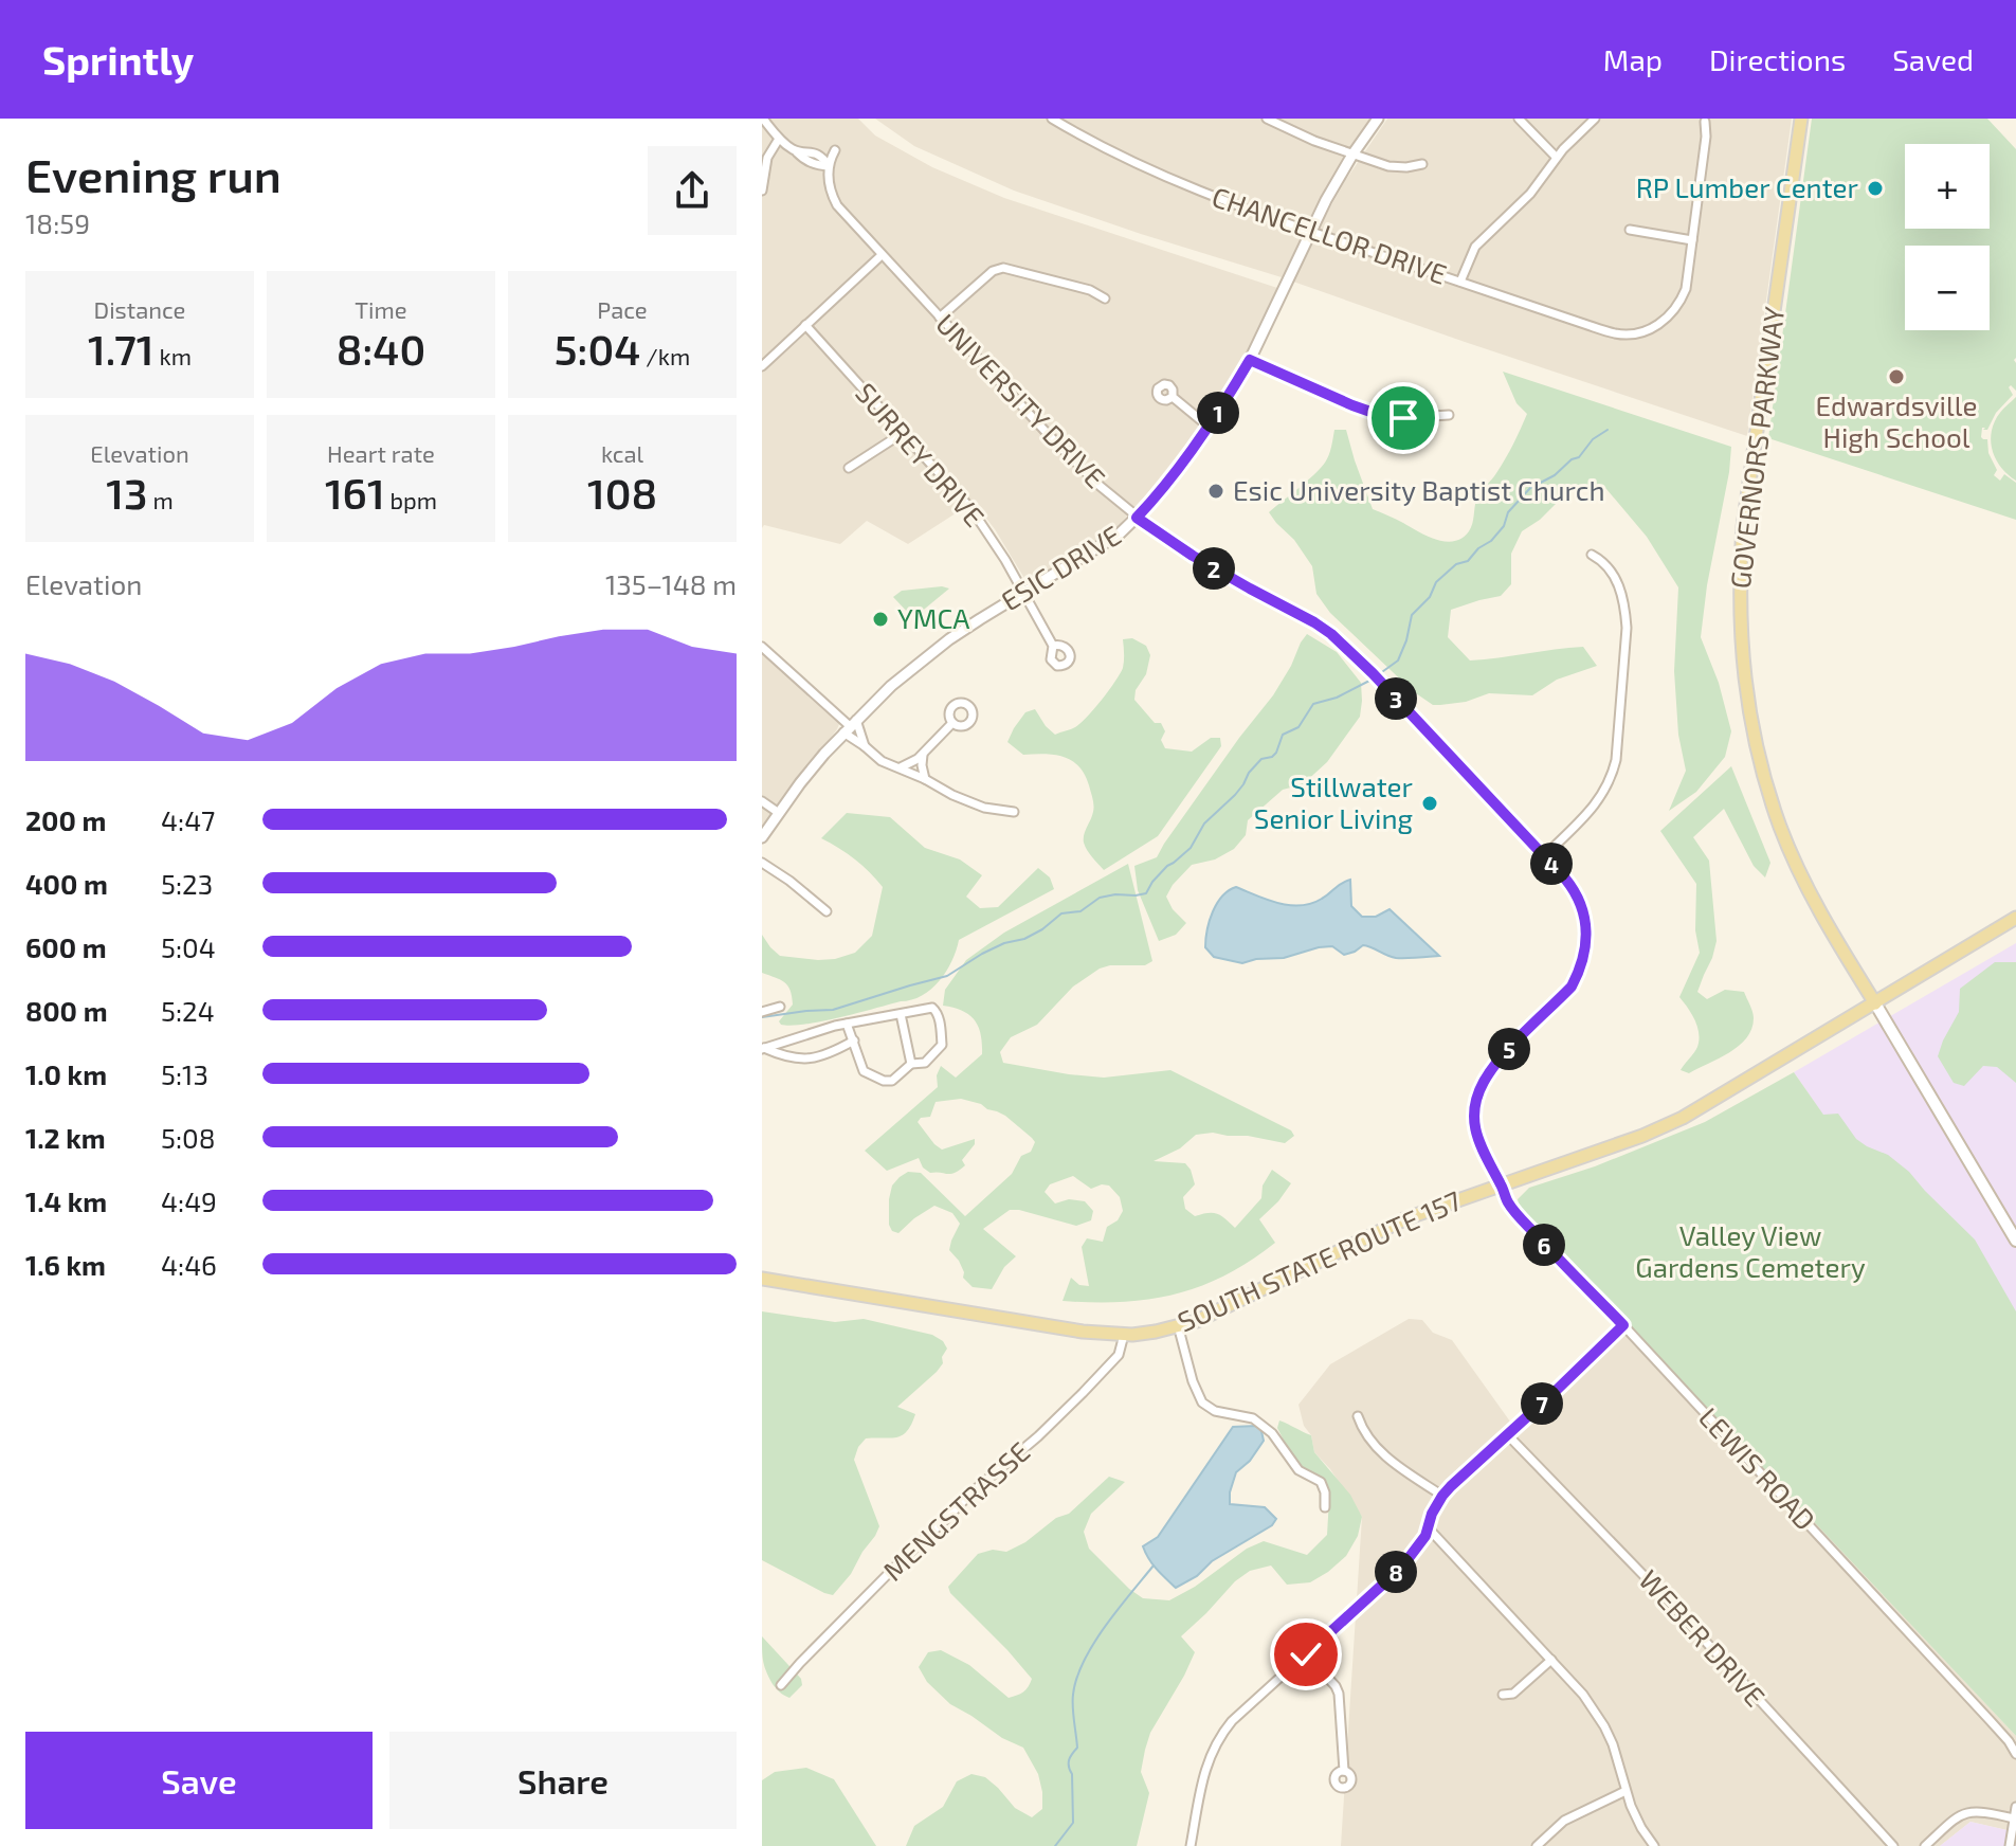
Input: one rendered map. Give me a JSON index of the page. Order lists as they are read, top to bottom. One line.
{"streets":{"main road":["GOVERNORS PARKWAY","SOUTH STATE ROUTE 157"],"street":["CHANCELLOR DRIVE","UNIVERSITY DRIVE","SURREY DRIVE","ESIC DRIVE","LEWIS ROAD","MENGSTRASSE","WEBER DRIVE"]},"crossings":[["CHANCELLOR DRIVE","ESIC DRIVE"],["UNIVERSITY DRIVE","ESIC DRIVE"],["UNIVERSITY DRIVE","SOUTH STATE ROUTE 157"],["UNIVERSITY DRIVE","LEWIS ROAD"],["GOVERNORS PARKWAY","SOUTH STATE ROUTE 157"],["SURREY DRIVE","ESIC DRIVE"],["SOUTH STATE ROUTE 157","LEWIS ROAD"],["SOUTH STATE ROUTE 157","MENGSTRASSE"]],"parks":["Valley View Gardens Cemetery"],"places":["RP Lumber Center","Edwardsville High School","Esic University Baptist Church","YMCA","Stillwater Senior Living"],"page":{"header":"Sprintly","nav":["Map","Directions","Saved"],"heading":["Evening run","18:59"],"map_buttons":["+","−"],"stats":[["Distance","1.71 km"],["Time","8:40"],["Pace","5:04 /km"],["Elevation","13 m"],["Heart rate","161 bpm"],["kcal","108"]],"pins":["1","2","3","4","5","6","7","8"],"chart":["Elevation","135–148 m"],"list":[{"name":"200 m","note":"4:47"},{"name":"400 m","note":"5:23"},{"name":"600 m","note":"5:04"},{"name":"800 m","note":"5:24"},{"name":"1.0 km","note":"5:13"},{"name":"1.2 km","note":"5:08"},{"name":"1.4 km","note":"4:49"},{"name":"1.6 km","note":"4:46"}],"buttons":["Save","Share"]}}
